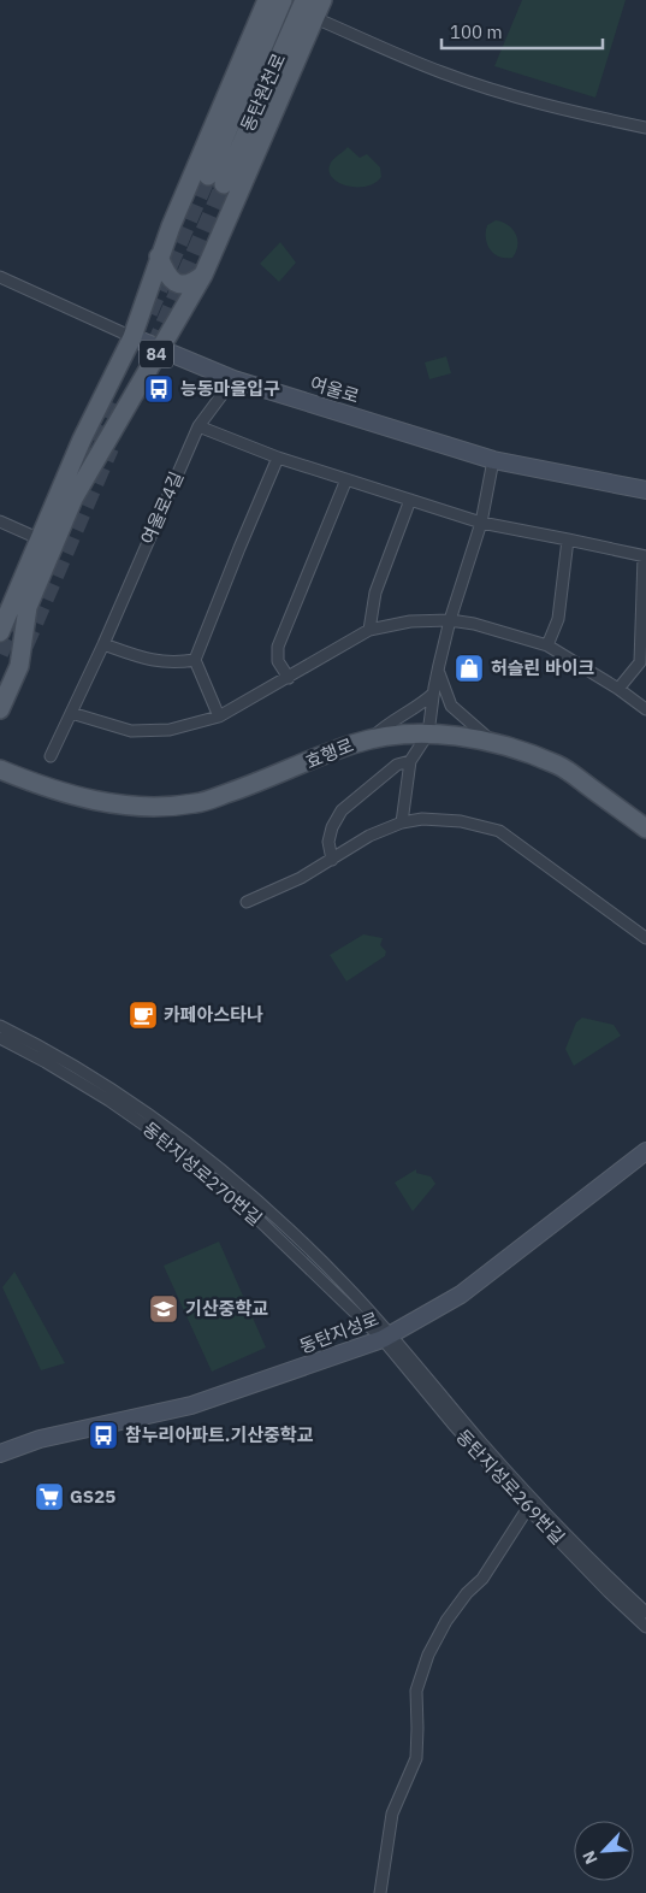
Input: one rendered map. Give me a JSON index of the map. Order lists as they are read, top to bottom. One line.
{"streets":{"main road":["동탄원천로","84","여울로","효행로","동탄지성로"],"street":["여울로4길","동탄지성로270번길","동탄지성로269번길"]},"crossings":[["84","여울로"],["여울로","여울로4길"],["동탄지성로270번길","동탄지성로"],["동탄지성로270번길","동탄지성로269번길"],["동탄지성로","동탄지성로269번길"]],"places":{"bus stop":["능동마을입구","참누리아파트.기산중학교"],"shop":["허슬린 바이크"],"cafe":["카페아스타나"],"school or university":["기산중학교"],"supermarket":["GS25"]},"scale_bar":"100 m","north":"bottom left"}
